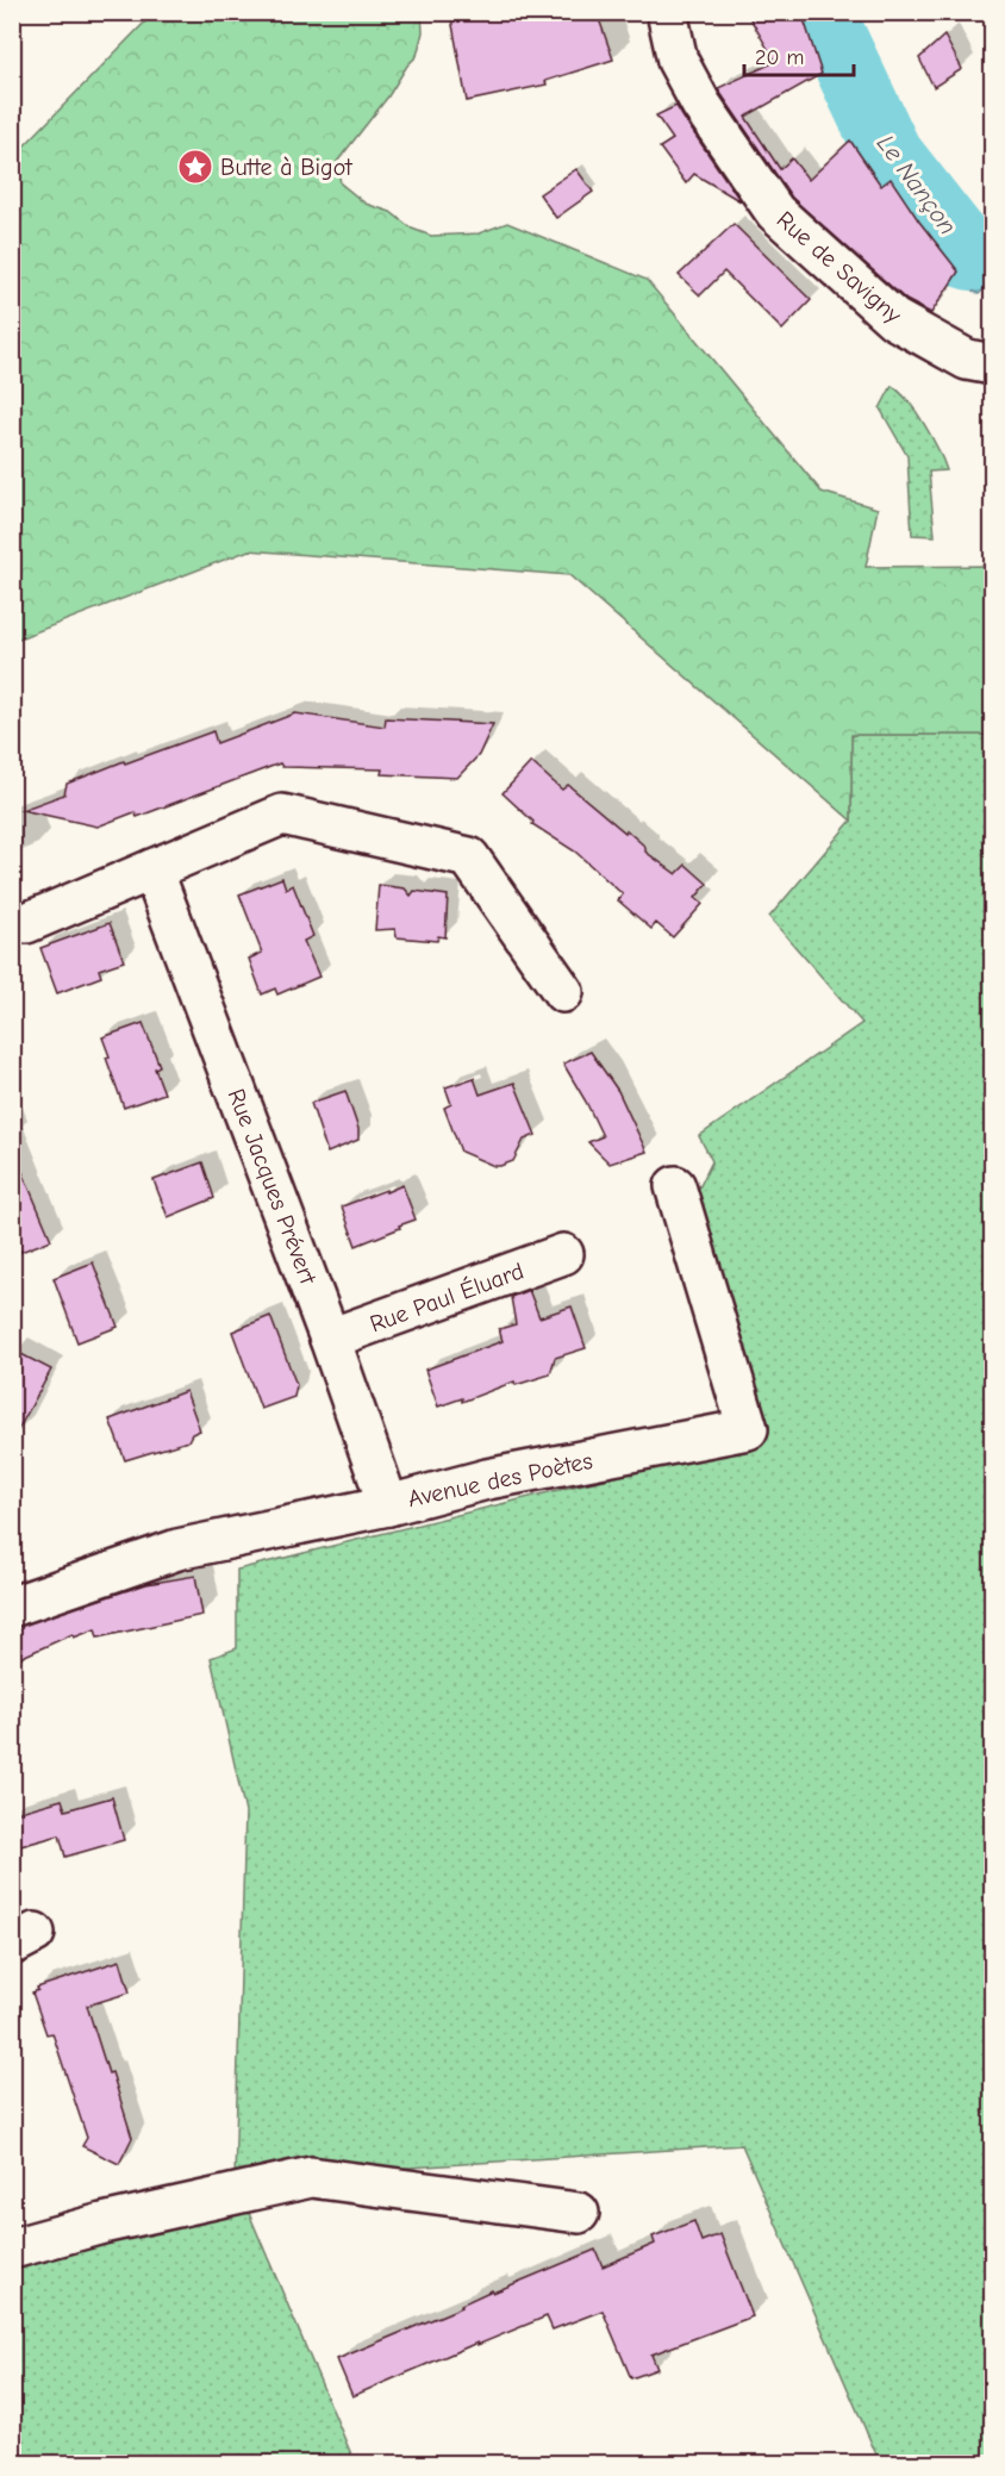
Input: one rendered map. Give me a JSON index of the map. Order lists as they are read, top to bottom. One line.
{"streets":{"street":["Rue de Savigny","Rue Jacques Prévert","Rue Paul Éluard","Avenue des Poètes"]},"crossings":[["Rue Jacques Prévert","Rue Paul Éluard"],["Rue Jacques Prévert","Avenue des Poètes"]],"water":["Le Nançon"],"places":{"place":["Butte à Bigot"]},"scale_bar":"20 m"}
